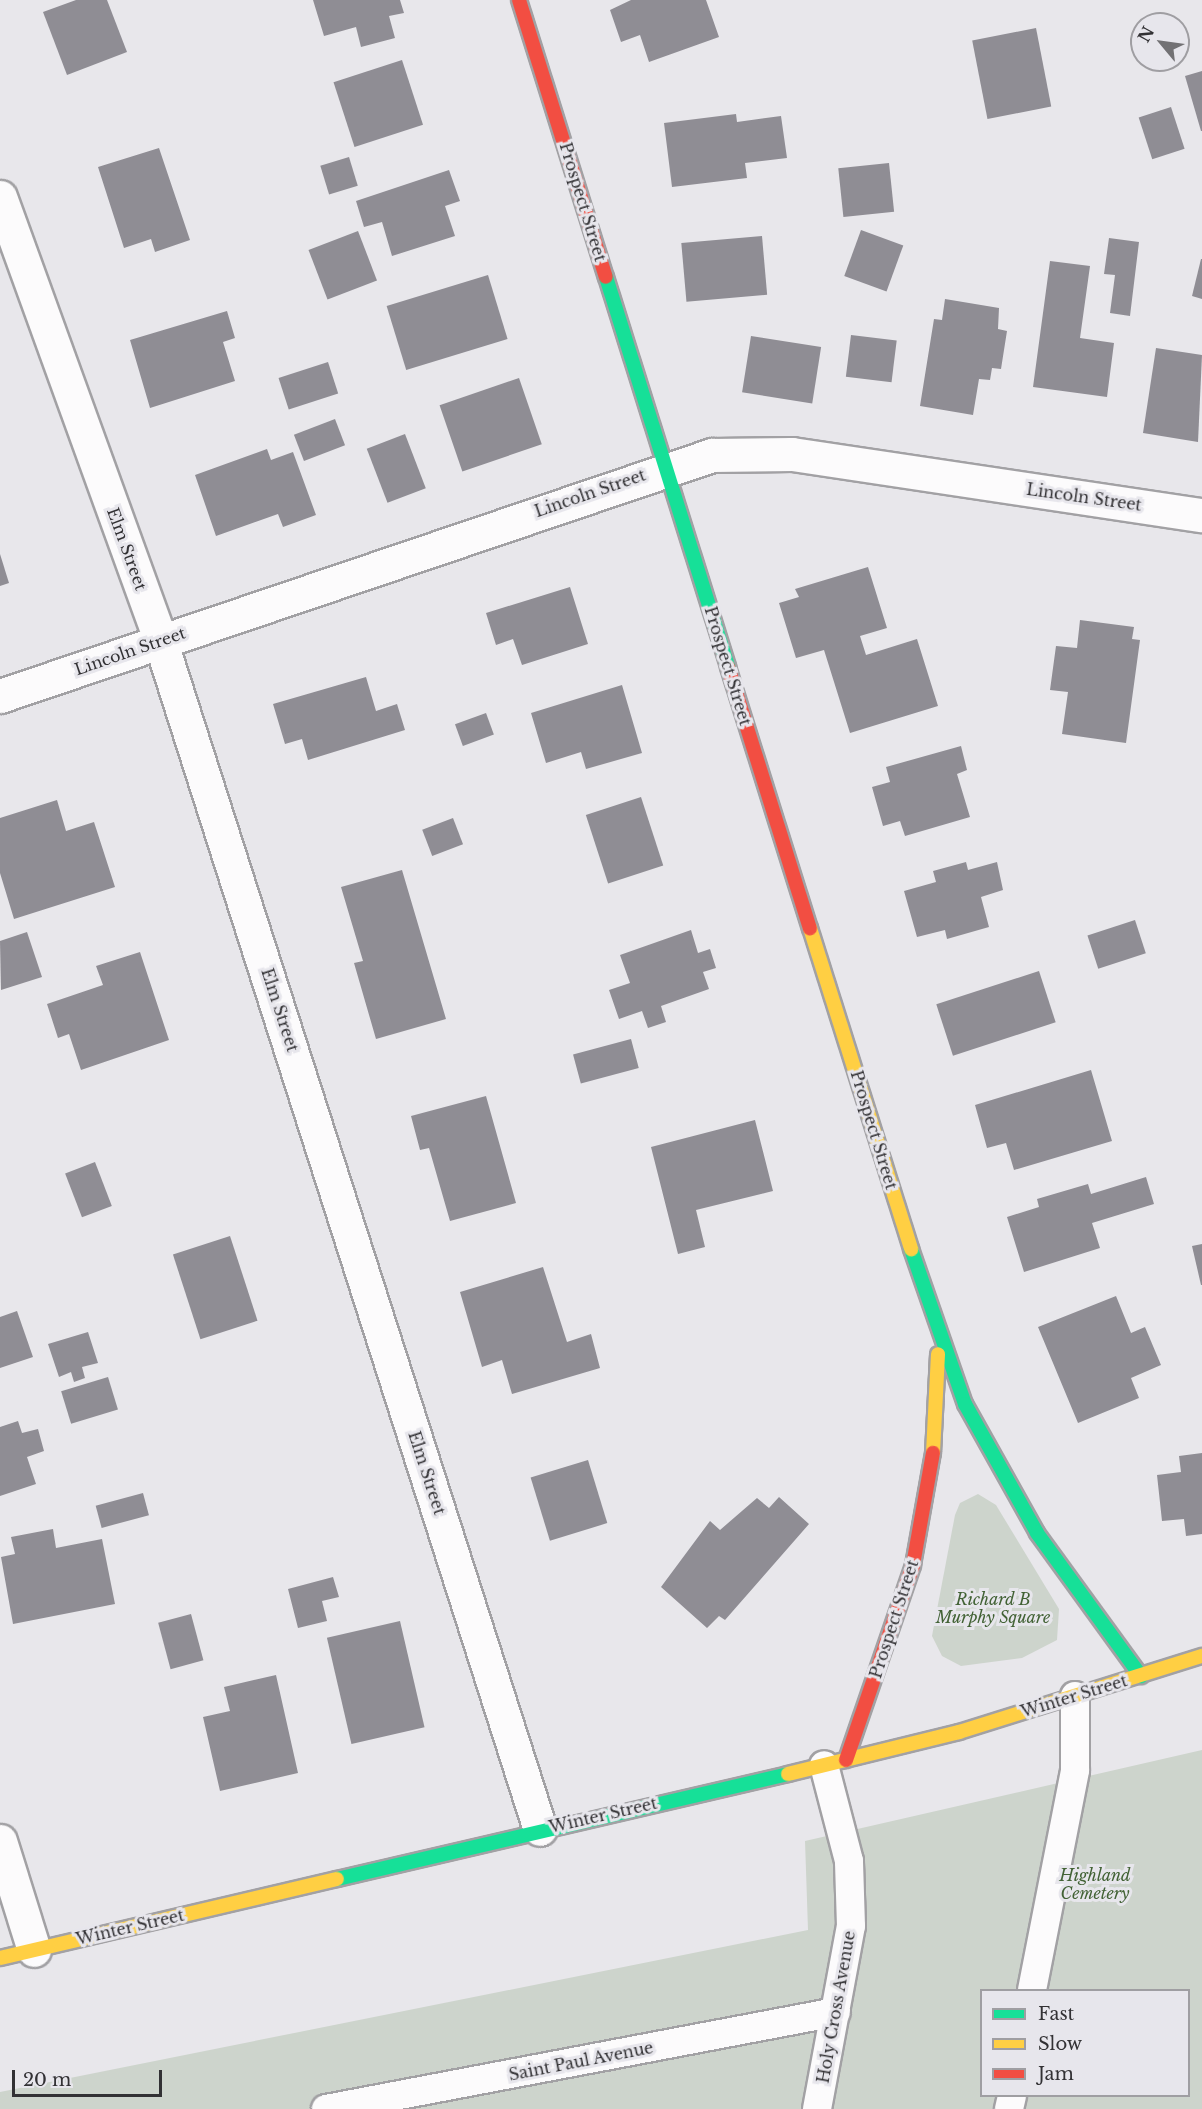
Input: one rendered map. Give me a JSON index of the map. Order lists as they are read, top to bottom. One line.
{"streets":{"street":["Prospect Street","Lincoln Street","Elm Street","Winter Street"],"lane":["Holy Cross Avenue","Saint Paul Avenue"]},"crossings":[["Prospect Street","Lincoln Street"],["Prospect Street","Winter Street"],["Prospect Street","Holy Cross Avenue"],["Lincoln Street","Elm Street"],["Elm Street","Winter Street"],["Winter Street","Holy Cross Avenue"],["Holy Cross Avenue","Saint Paul Avenue"]],"parks":["Richard B Murphy Square","Highland Cemetery"],"legend":["Fast","Slow","Jam"],"scale_bar":"20 m","north":"top left"}
